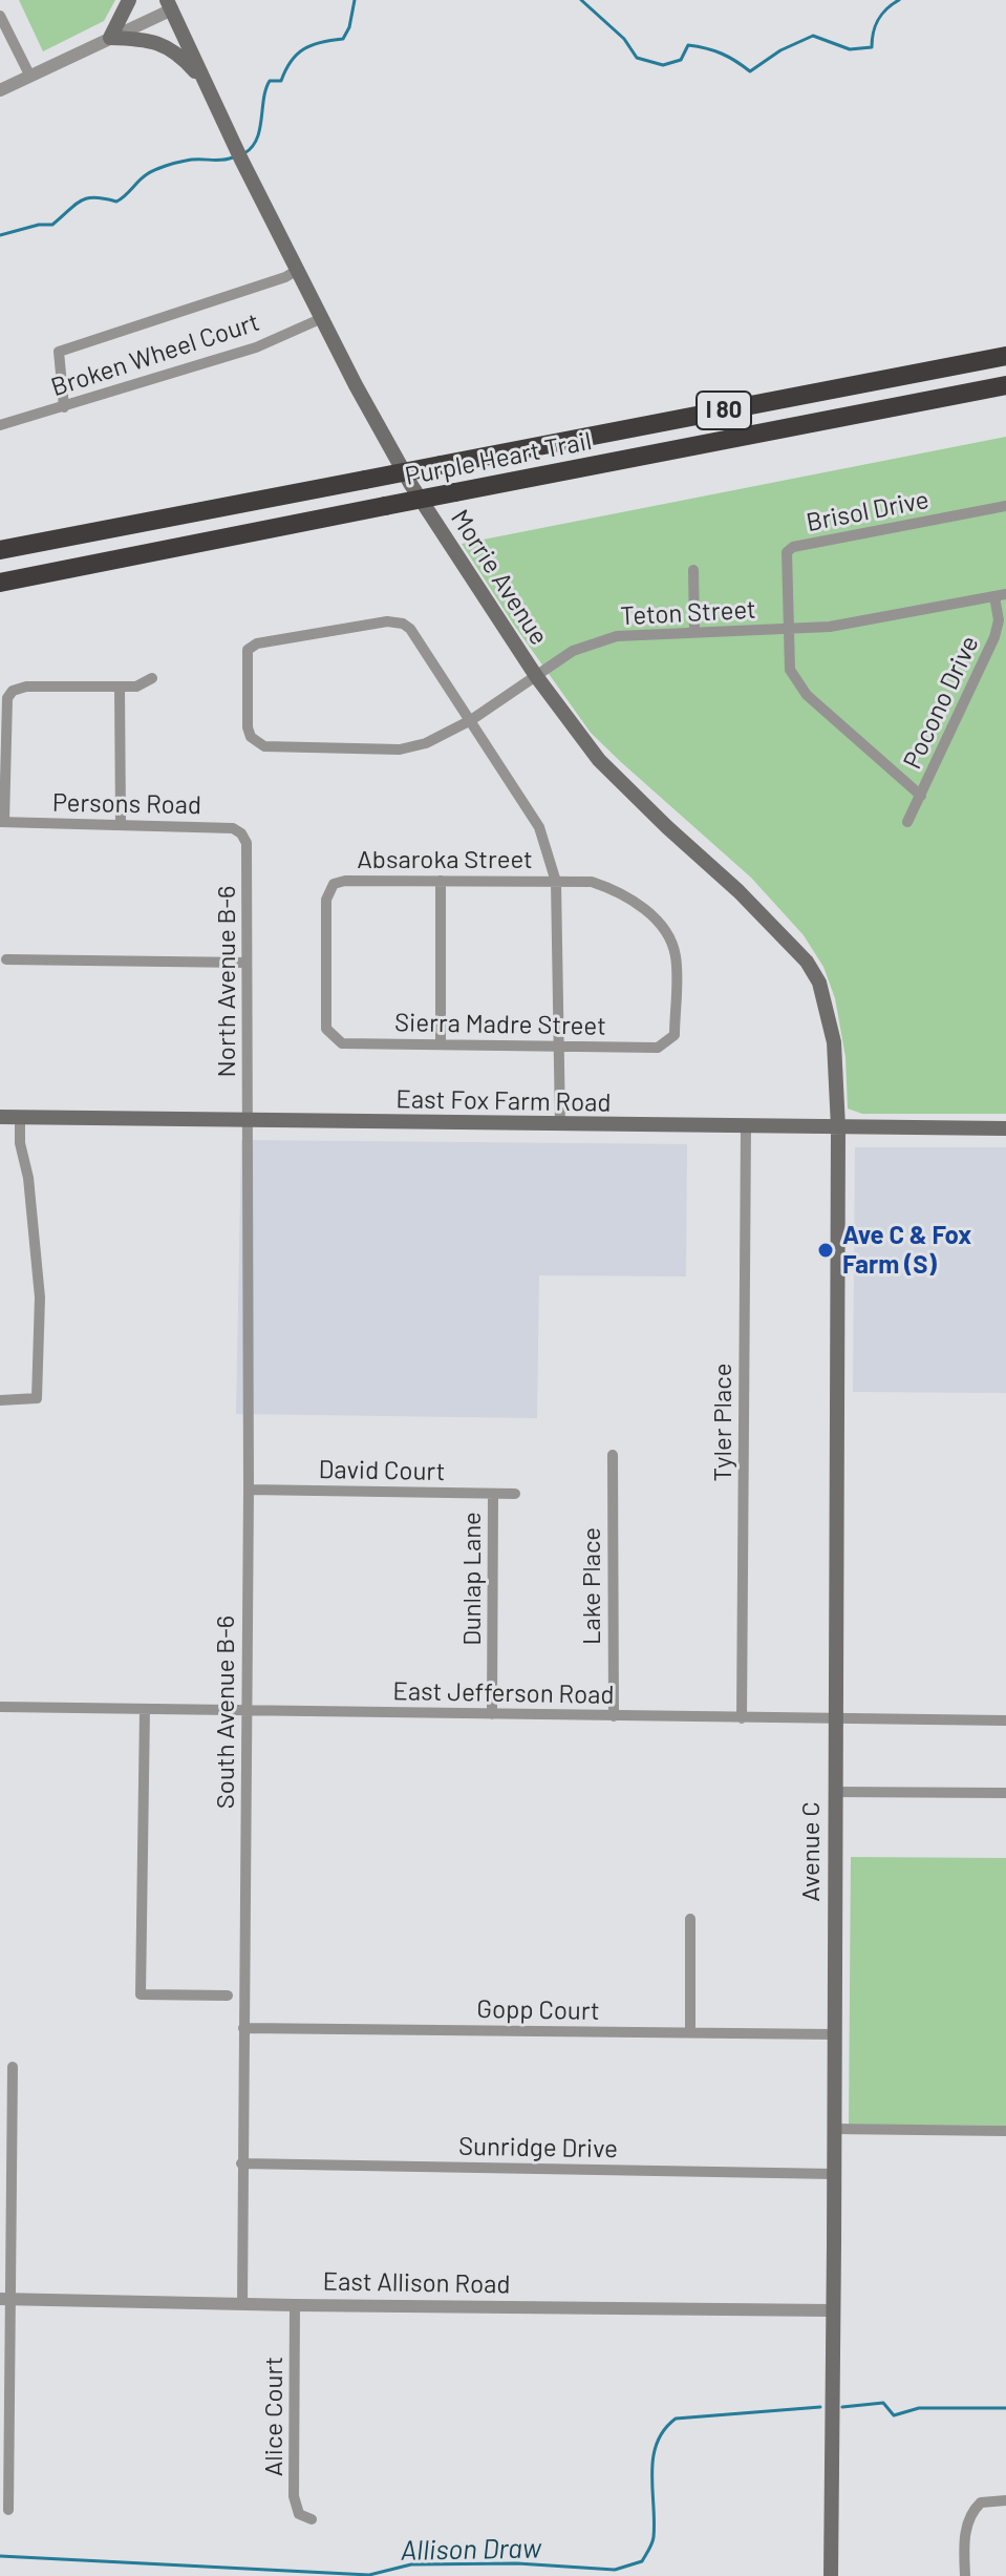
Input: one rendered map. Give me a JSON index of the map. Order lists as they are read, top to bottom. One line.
{"streets":{"highway":["I 80","Purple Heart Trail"],"main road":["Morrie Avenue","East Fox Farm Road","Avenue C"],"street":["Broken Wheel Court","Brisol Drive","Teton Street","Pocono Drive","Persons Road","Absaroka Street","North Avenue B-6","Sierra Madre Street","Tyler Place","David Court","Dunlap Lane","Lake Place","East Jefferson Road","South Avenue B-6","Gopp Court","Sunridge Drive","East Allison Road","Alice Court"]},"crossings":[["Broken Wheel Court","Morrie Avenue"],["Brisol Drive","Teton Street"],["Brisol Drive","Pocono Drive"],["Morrie Avenue","Teton Street"],["Morrie Avenue","East Fox Farm Road"],["Morrie Avenue","Avenue C"],["Teton Street","Pocono Drive"],["Persons Road","North Avenue B-6"],["Absaroka Street","Sierra Madre Street"],["North Avenue B-6","East Fox Farm Road"],["North Avenue B-6","South Avenue B-6"],["East Fox Farm Road","Tyler Place"],["East Fox Farm Road","South Avenue B-6"],["East Fox Farm Road","Avenue C"],["Tyler Place","East Jefferson Road"],["David Court","Dunlap Lane"],["David Court","South Avenue B-6"],["Dunlap Lane","East Jefferson Road"],["Lake Place","East Jefferson Road"],["East Jefferson Road","South Avenue B-6"],["East Jefferson Road","Avenue C"],["South Avenue B-6","Gopp Court"],["South Avenue B-6","Sunridge Drive"],["South Avenue B-6","East Allison Road"],["Avenue C","Gopp Court"],["Avenue C","Sunridge Drive"],["Avenue C","East Allison Road"],["East Allison Road","Alice Court"]],"water":["Allison Draw"],"places":["Ave C & Fox Farm (S)"]}
